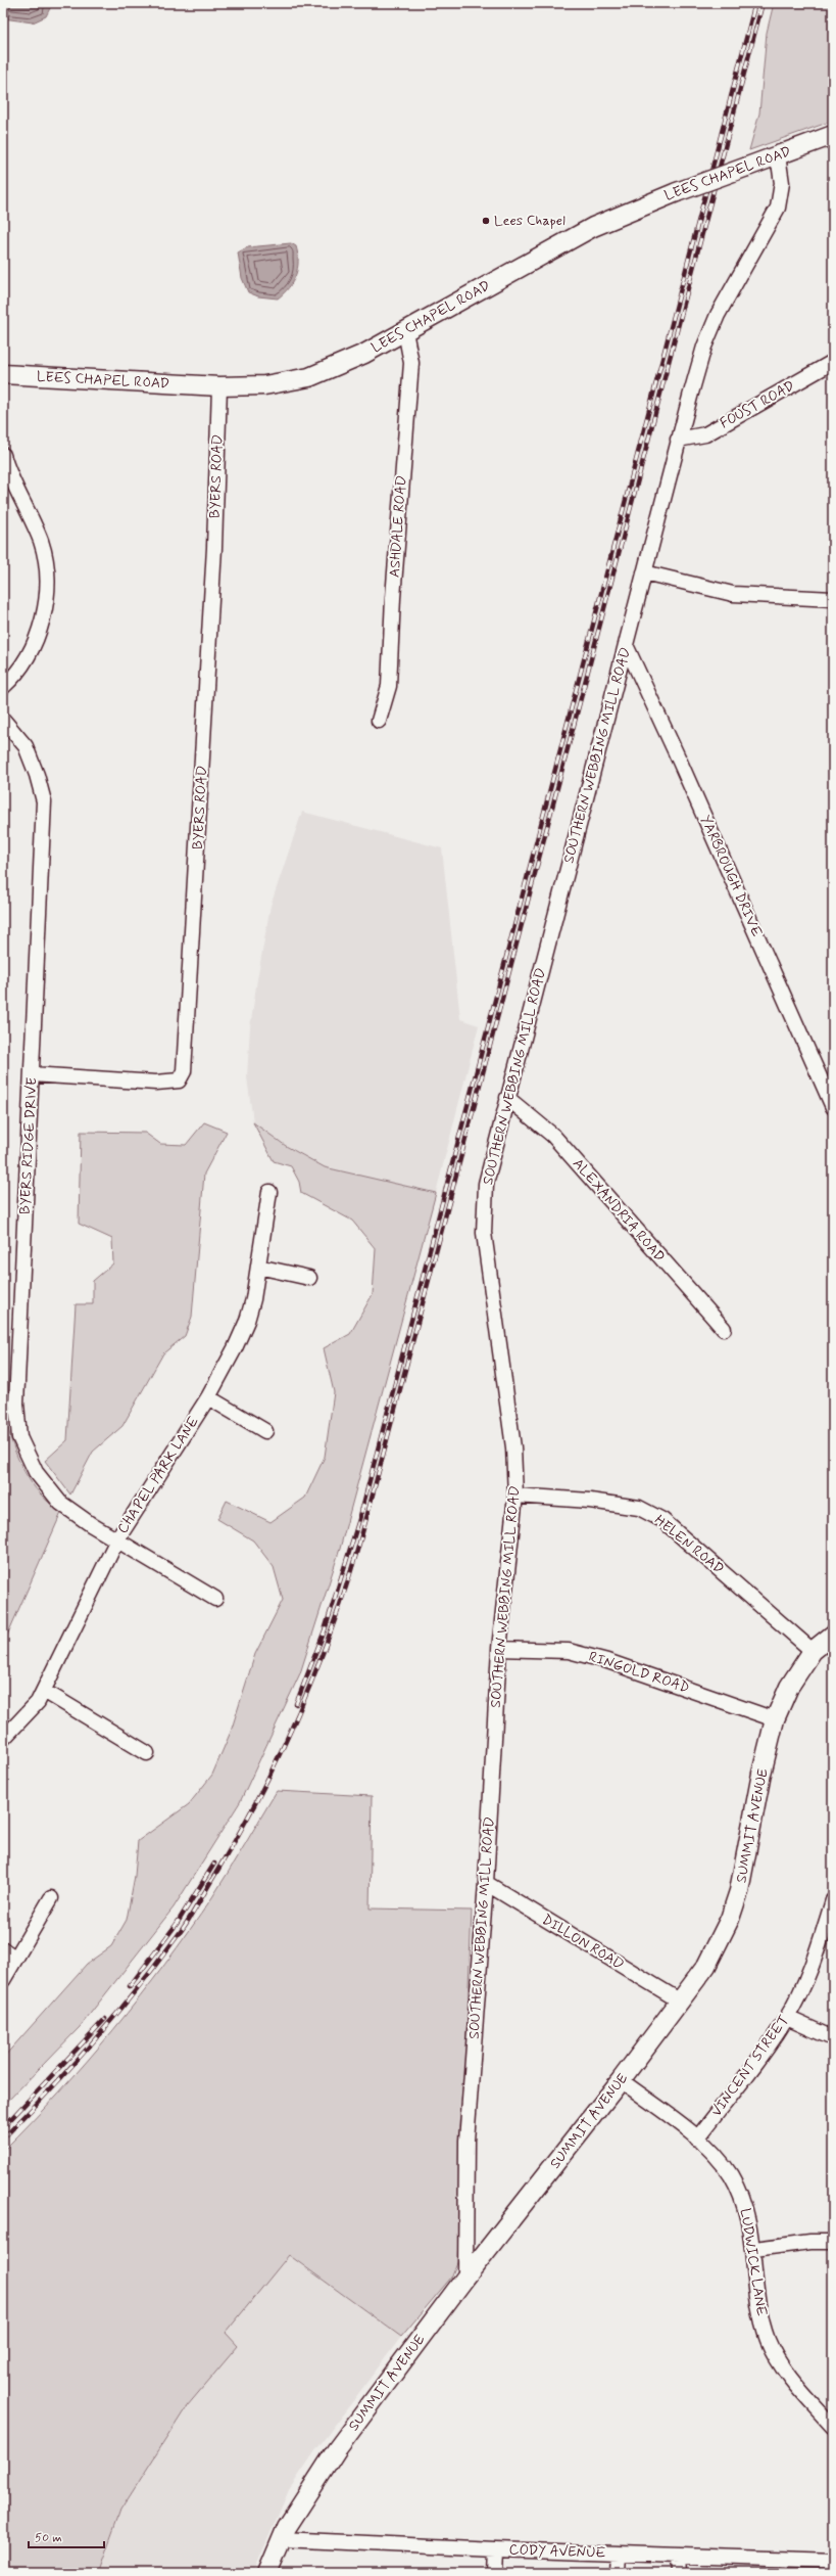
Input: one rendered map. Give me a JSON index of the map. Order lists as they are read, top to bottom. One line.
{"streets":{"main road":["LEES CHAPEL ROAD","SUMMIT AVENUE"],"street":["FOUST ROAD","BYERS ROAD","ASHDALE ROAD","SOUTHERN WEBBING MILL ROAD","YARBROUGH DRIVE","BYERS RIDGE DRIVE","ALEXANDRIA ROAD","CHAPEL PARK LANE","HELEN ROAD","RINGOLD ROAD","DILLON ROAD","VINCENT STREET","LUDWICK LANE","CODY AVENUE"]},"crossings":[["LEES CHAPEL ROAD","BYERS ROAD"],["LEES CHAPEL ROAD","ASHDALE ROAD"],["LEES CHAPEL ROAD","SOUTHERN WEBBING MILL ROAD"],["FOUST ROAD","SOUTHERN WEBBING MILL ROAD"],["BYERS ROAD","BYERS RIDGE DRIVE"],["SOUTHERN WEBBING MILL ROAD","YARBROUGH DRIVE"],["SOUTHERN WEBBING MILL ROAD","ALEXANDRIA ROAD"],["SOUTHERN WEBBING MILL ROAD","HELEN ROAD"],["SOUTHERN WEBBING MILL ROAD","RINGOLD ROAD"],["SOUTHERN WEBBING MILL ROAD","SUMMIT AVENUE"],["SOUTHERN WEBBING MILL ROAD","DILLON ROAD"],["BYERS RIDGE DRIVE","CHAPEL PARK LANE"],["HELEN ROAD","SUMMIT AVENUE"],["RINGOLD ROAD","SUMMIT AVENUE"],["SUMMIT AVENUE","DILLON ROAD"],["SUMMIT AVENUE","LUDWICK LANE"],["SUMMIT AVENUE","CODY AVENUE"],["VINCENT STREET","LUDWICK LANE"]],"places":["Lees Chapel"],"scale_bar":"50 m"}
